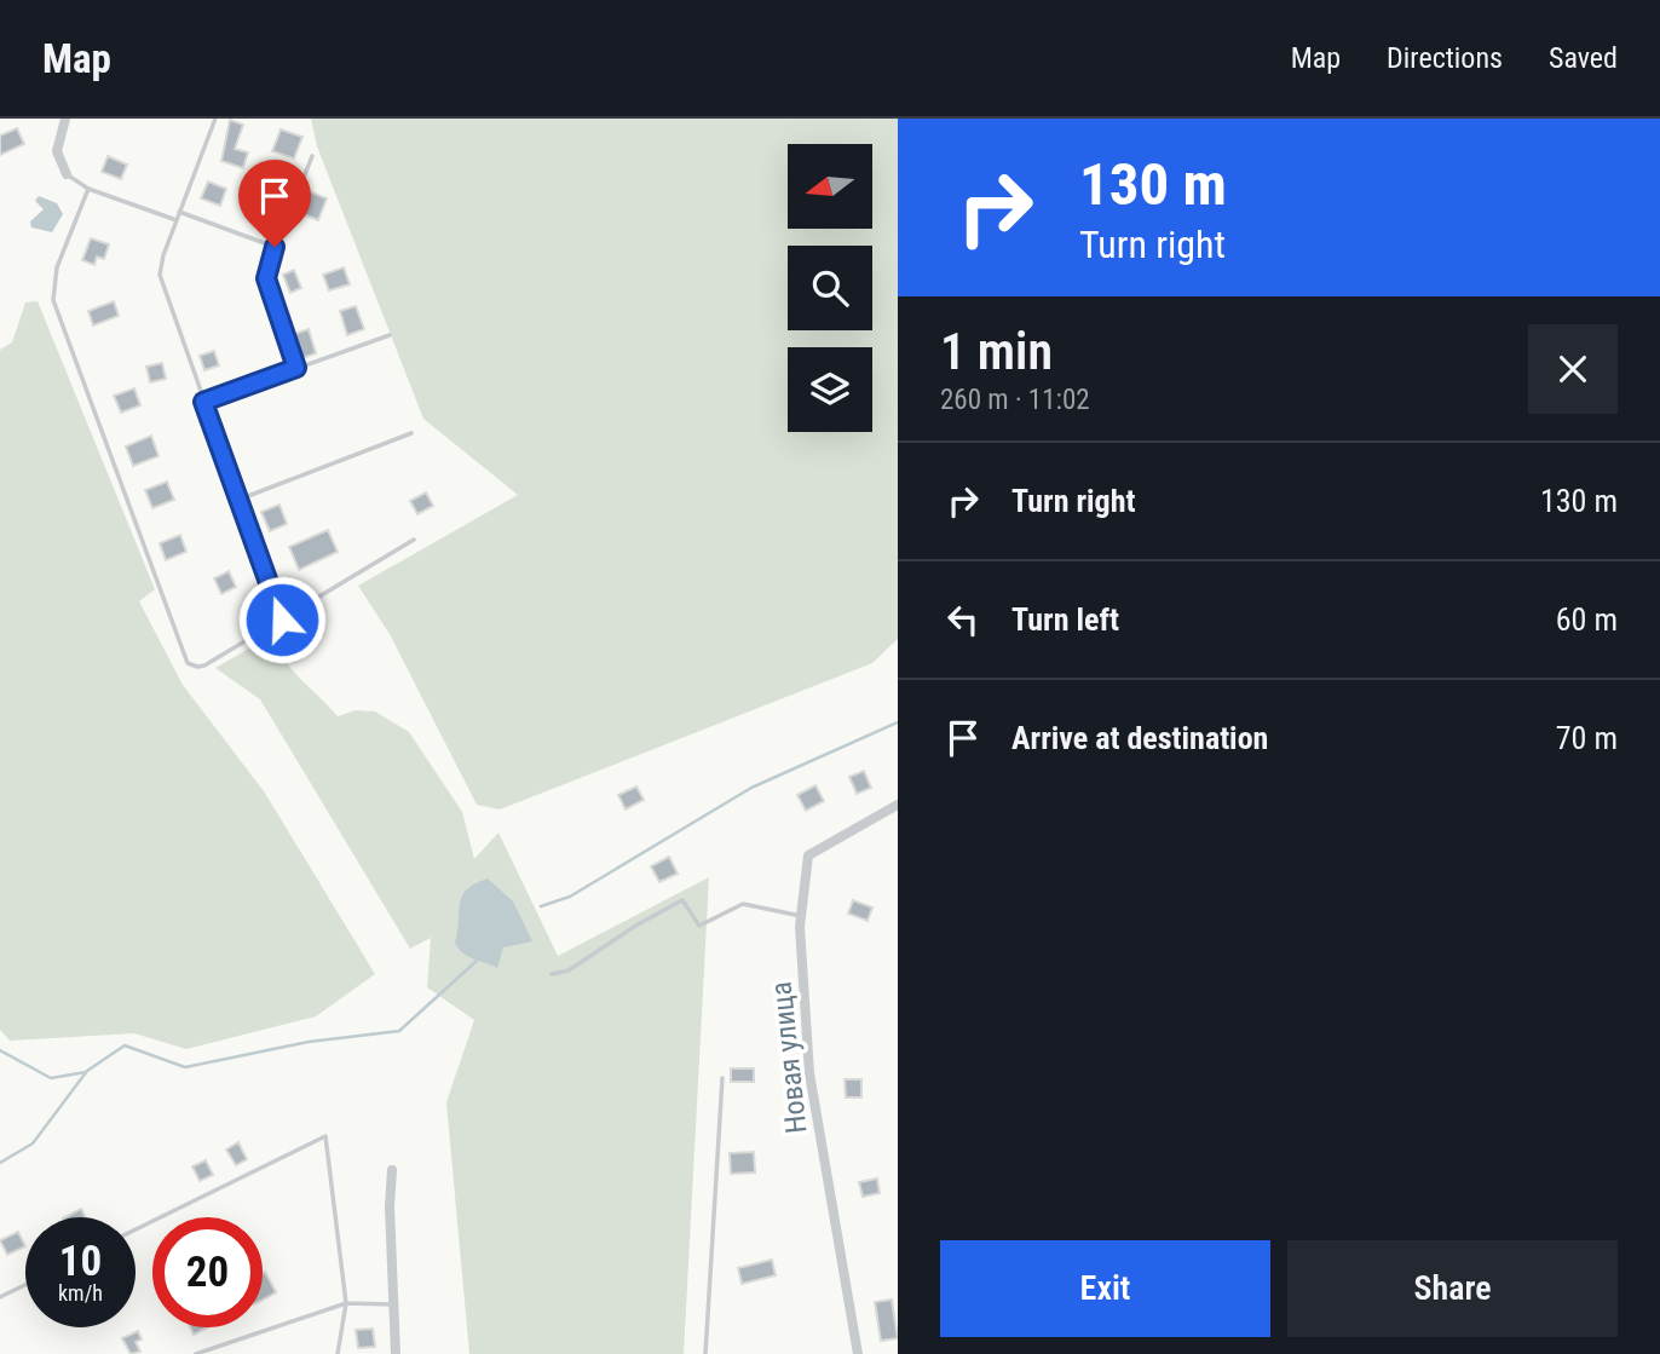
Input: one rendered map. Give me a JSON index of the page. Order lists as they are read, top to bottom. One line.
{"streets":{"street":["Новая улица"]},"north":"left","page":{"header":"Map","nav":["Map","Directions","Saved"],"turn":["130 m","Turn right"],"heading":["1 min","260 m · 11:02"],"list":[{"name":"Turn right","value":"130 m"},{"name":"Turn left","value":"60 m"},{"name":"Arrive at destination","value":"70 m"}],"speed":"10 km/h","limit":"20","buttons":["Exit","Share"]}}
